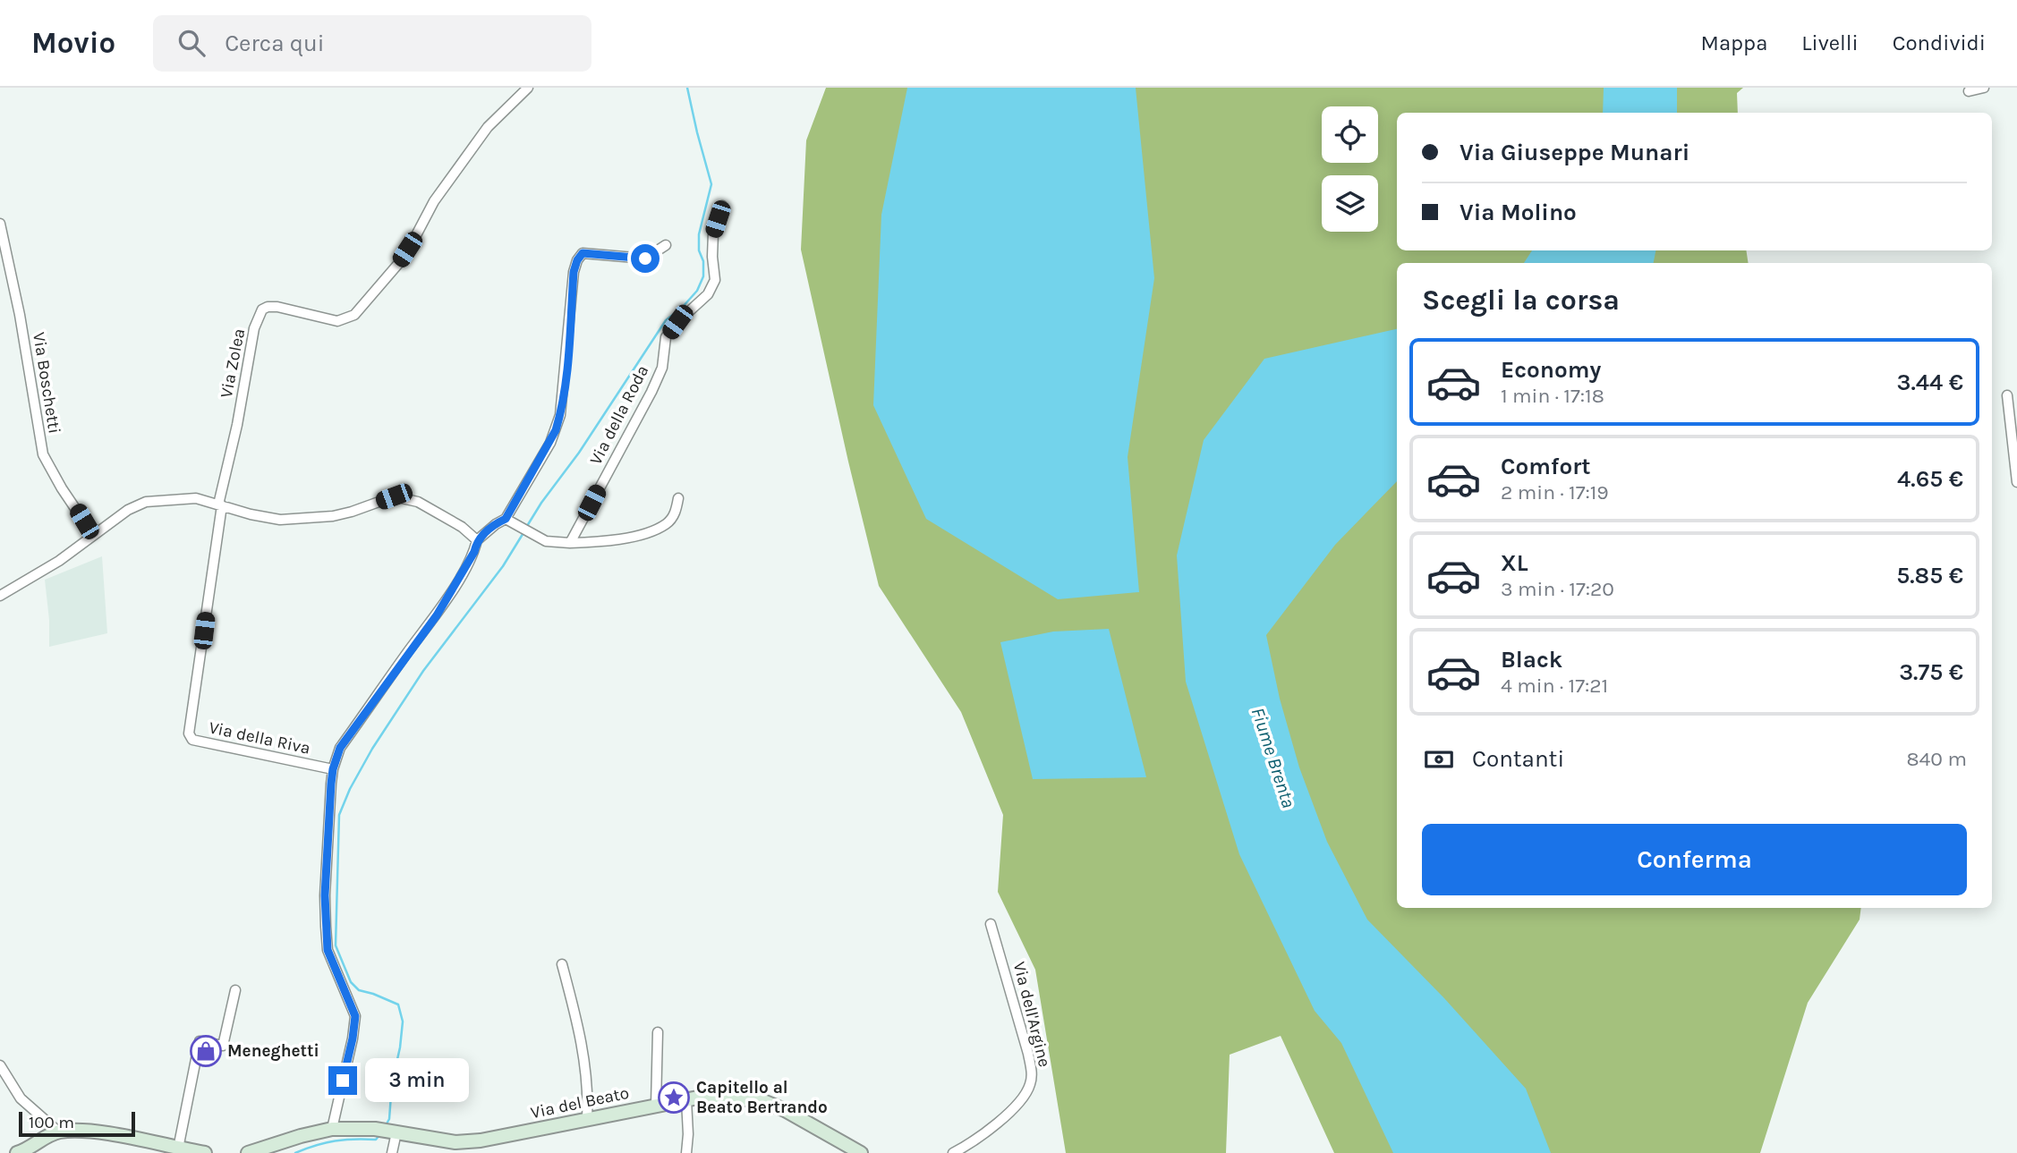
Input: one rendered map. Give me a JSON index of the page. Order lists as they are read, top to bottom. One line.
{"streets":{"street":["Via Zolea","Via Boschetti","Via della Roda","Via della Riva","Via dell'Argine","Via del Beato"]},"crossings":[["Via Zolea","Via della Riva"]],"water":["Fiume Brenta"],"places":{"shop":["Meneghetti"],"place":["Capitello al Beato Bertrando"]},"scale_bar":"100 m","page":{"header":"Movio","search":"Cerca qui","nav":["Mappa","Livelli","Condividi"],"banner":["Via Giuseppe Munari","Via Molino"],"heading":"Scegli la corsa","list":[{"name":"Economy","note":"1 min · 17:18","value":"3.44 €"},{"name":"Comfort","note":"2 min · 17:19","value":"4.65 €"},{"name":"XL","note":"3 min · 17:20","value":"5.85 €"},{"name":"Black","note":"4 min · 17:21","value":"3.75 €"}],"pay":["Contanti","840 m"],"buttons":"Conferma","bubble":"3 min","scale":"100 m"}}
